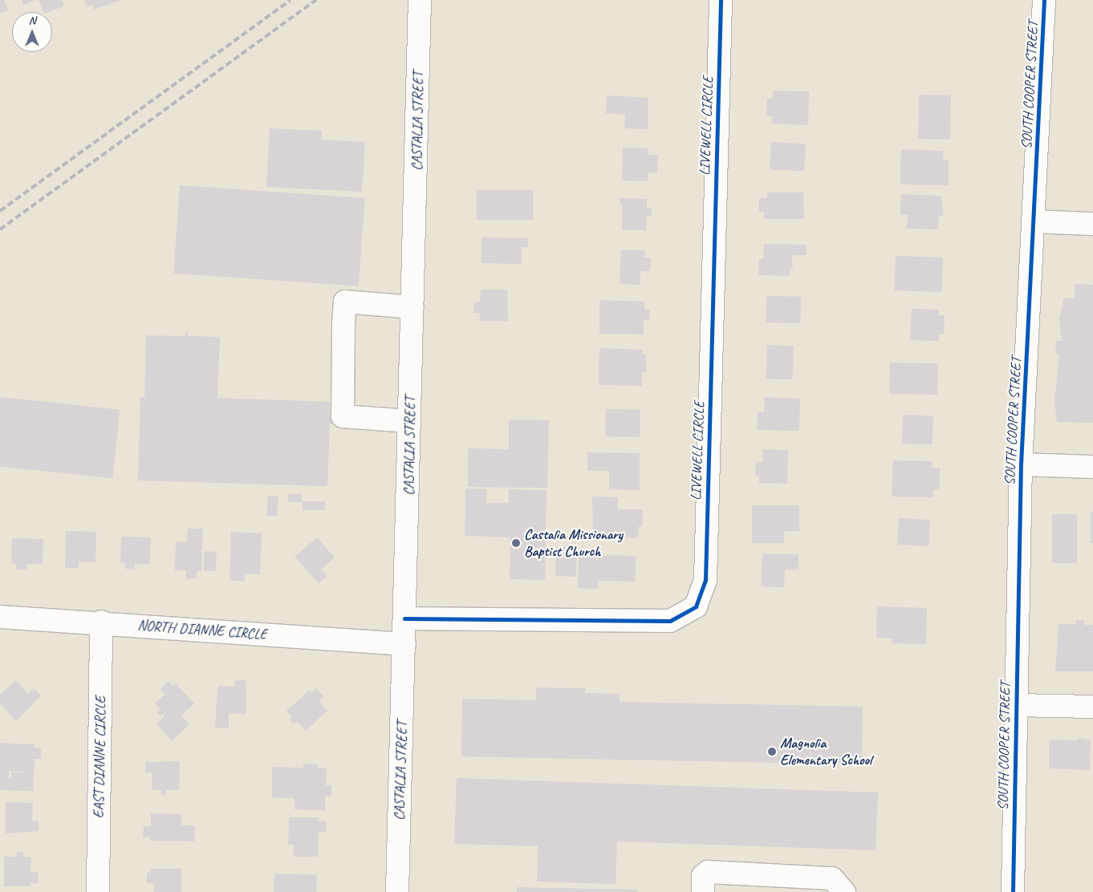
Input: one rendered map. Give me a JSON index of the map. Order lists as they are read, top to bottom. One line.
{"streets":{"street":["SOUTH COOPER STREET","CASTALIA STREET","LIVEWELL CIRCLE","NORTH DIANNE CIRCLE","EAST DIANNE CIRCLE"]},"crossings":[["CASTALIA STREET","LIVEWELL CIRCLE"],["CASTALIA STREET","NORTH DIANNE CIRCLE"],["NORTH DIANNE CIRCLE","EAST DIANNE CIRCLE"]],"places":["Castalia Missionary Baptist Church","Magnolia Elementary School"],"north":"top"}
